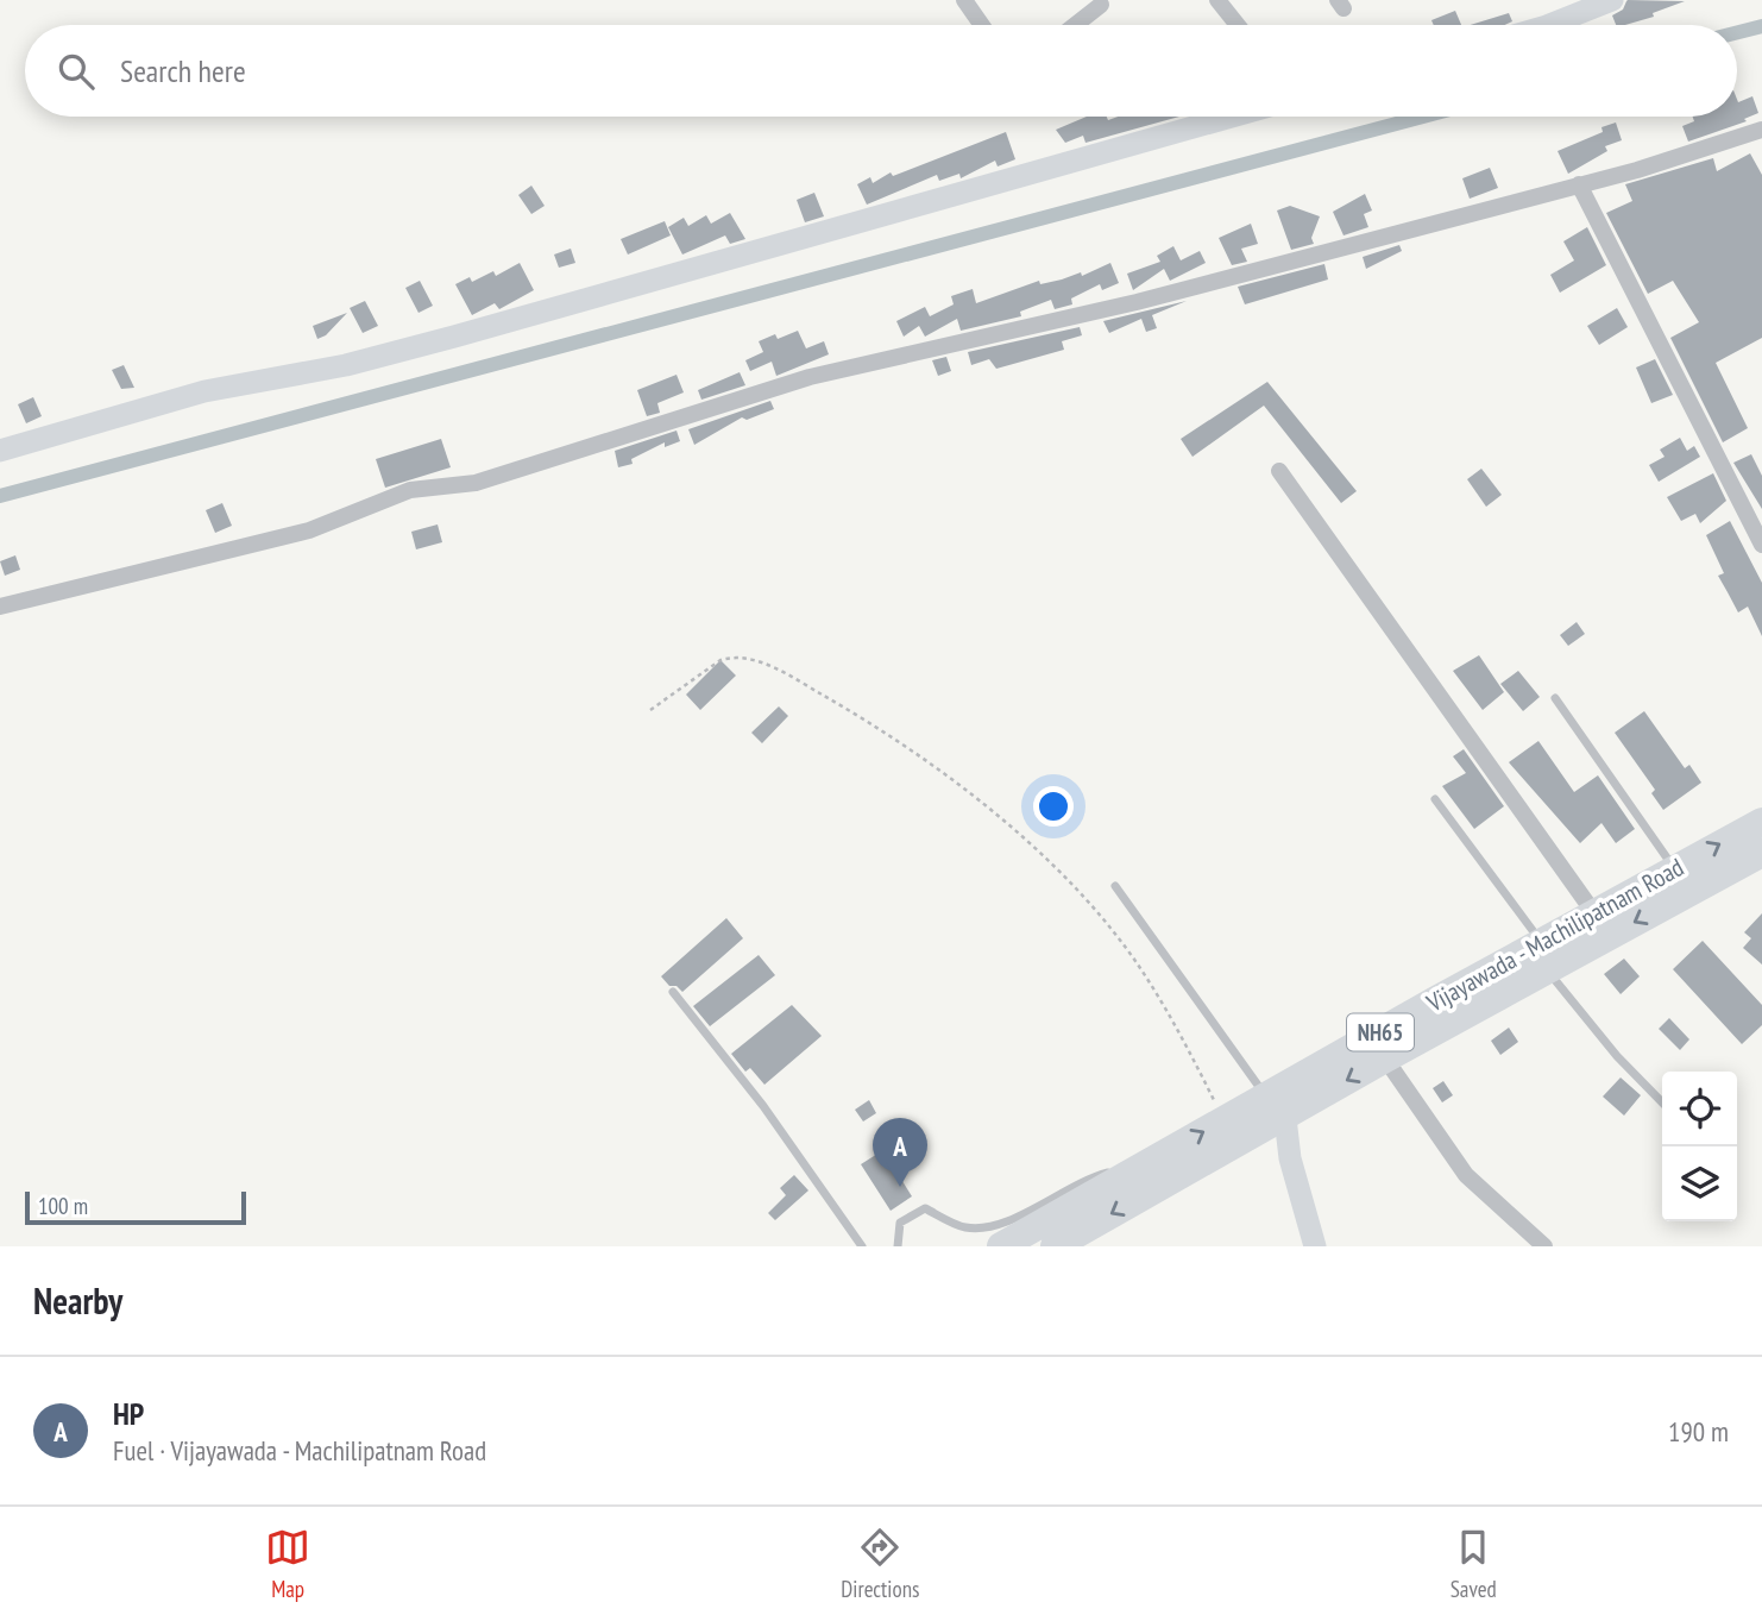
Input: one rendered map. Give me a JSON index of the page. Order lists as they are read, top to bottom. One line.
{"streets":{"highway":["Vijayawada - Machilipatnam Road","NH65"]},"scale_bar":"100 m","page":{"search":"Search here","pins":"A","scale":"100 m","heading":"Nearby","list":[{"mark":"A","name":"HP","note":"Fuel · Vijayawada - Machilipatnam Road","value":"190 m"}],"nav":["Map","Directions","Saved"]}}
